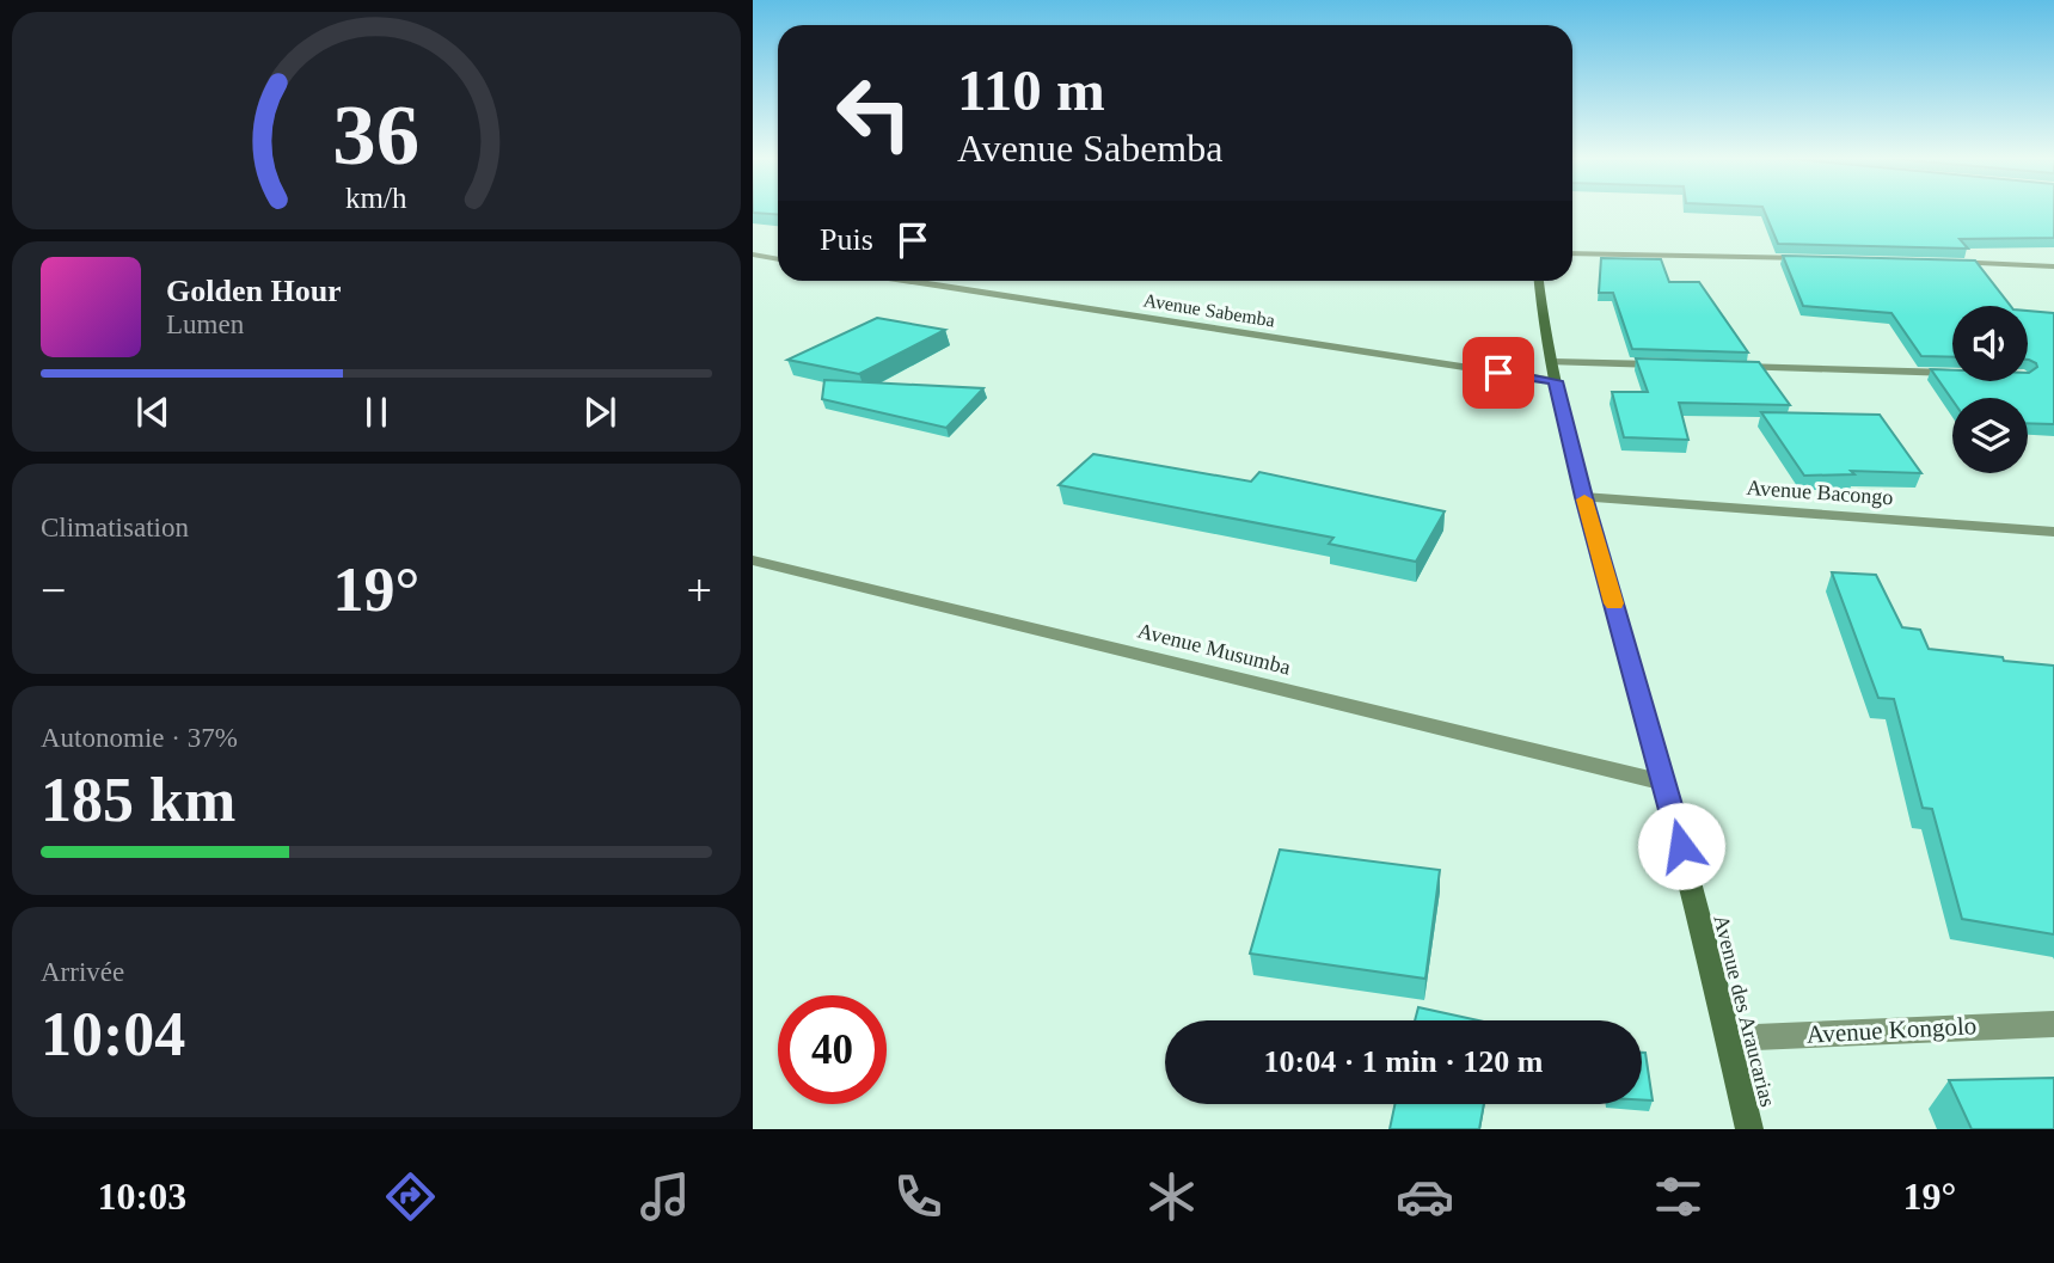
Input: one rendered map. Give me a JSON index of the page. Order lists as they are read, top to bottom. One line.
{"streets":{"street":["Avenue Sabemba","Avenue Bacongo","Avenue Musumba","Avenue des Araucarias","Avenue Kongolo"]},"crossings":[["Avenue Sabemba","Avenue des Araucarias"],["Avenue Bacongo","Avenue des Araucarias"],["Avenue Musumba","Avenue des Araucarias"],["Avenue des Araucarias","Avenue Kongolo"]],"page":{"turn":["110 m","Avenue Sabemba"],"then":"Puis","song":["Golden Hour","Lumen"],"tile":["Climatisation",["Autonomie · 37%","185 km"],["Arrivée","10:04"]],"heat":["−","19°","+"],"limit":"40","trip":"10:04 · 1 min · 120 m","tabs":["10:03","19°"],"gauge":["36","km/h"]}}
